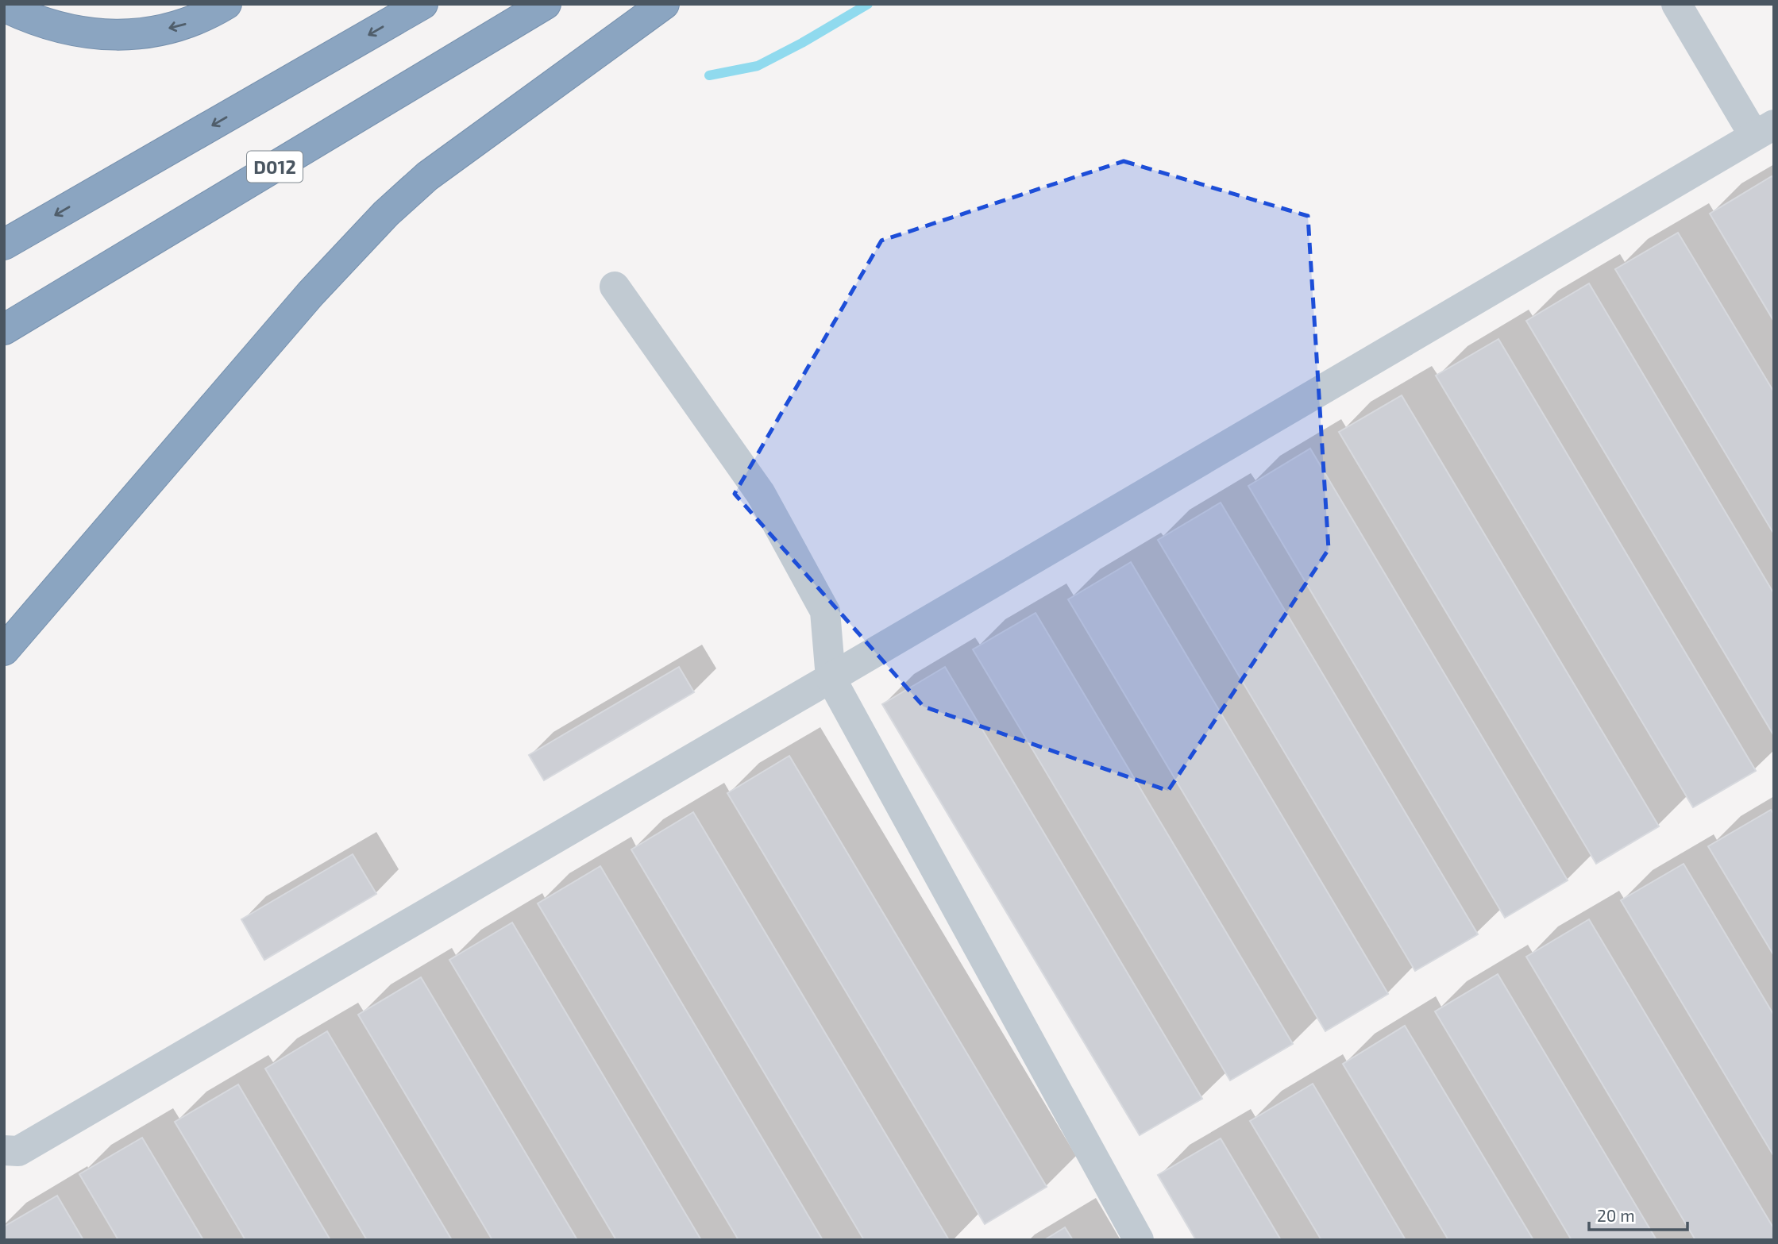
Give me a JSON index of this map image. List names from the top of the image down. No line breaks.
{"streets":{"highway":["D012"]},"scale_bar":"20 m"}
